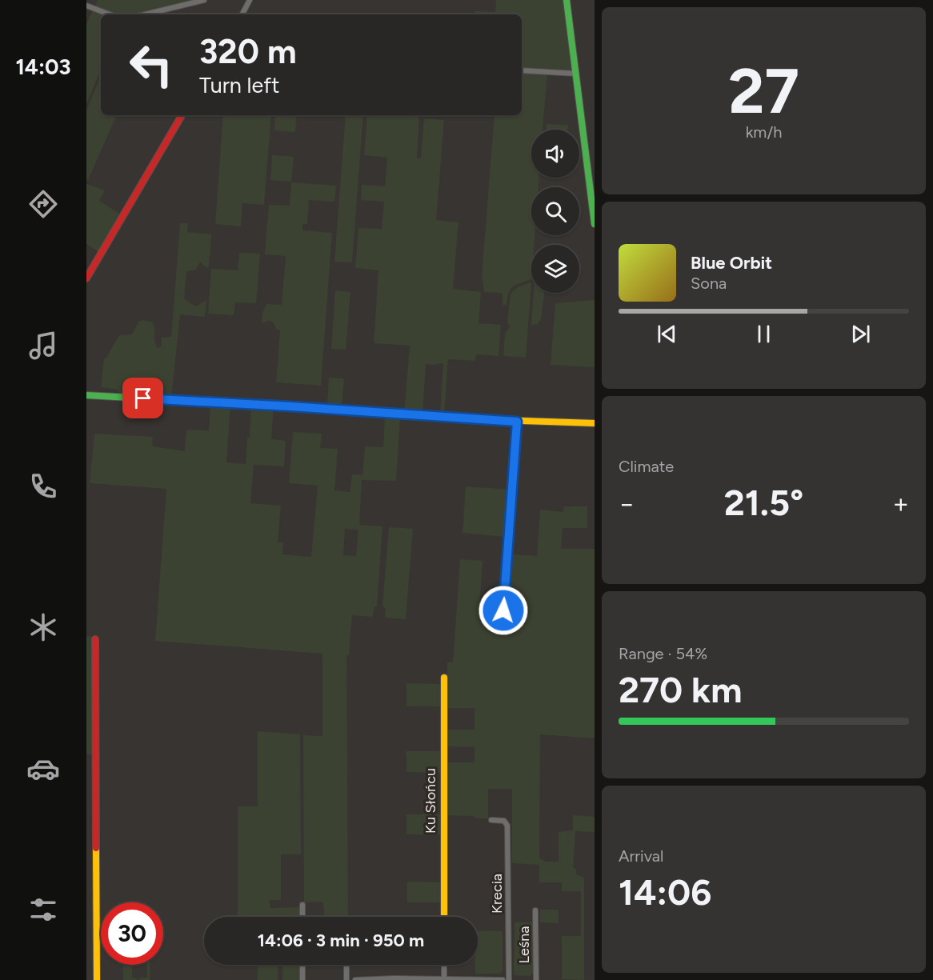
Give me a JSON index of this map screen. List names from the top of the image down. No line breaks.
{"streets":{"street":["Ku Słońcu","Krecia","Leśna"]},"page":{"tabs":"14:03","tile":[["27","km/h"],"Climate",["Range · 54%","270 km"],["Arrival","14:06"]],"turn":["320 m","Turn left"],"song":["Blue Orbit","Sona"],"heat":["−","21.5°","+"],"limit":"30","trip":"14:06 · 3 min · 950 m"}}
